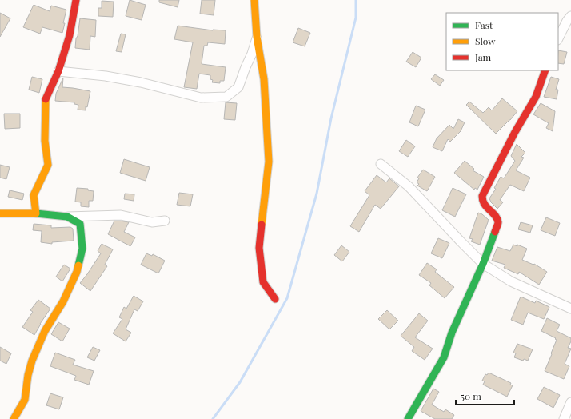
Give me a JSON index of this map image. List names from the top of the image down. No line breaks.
{"legend":["Fast","Slow","Jam"],"scale_bar":"50 m"}
